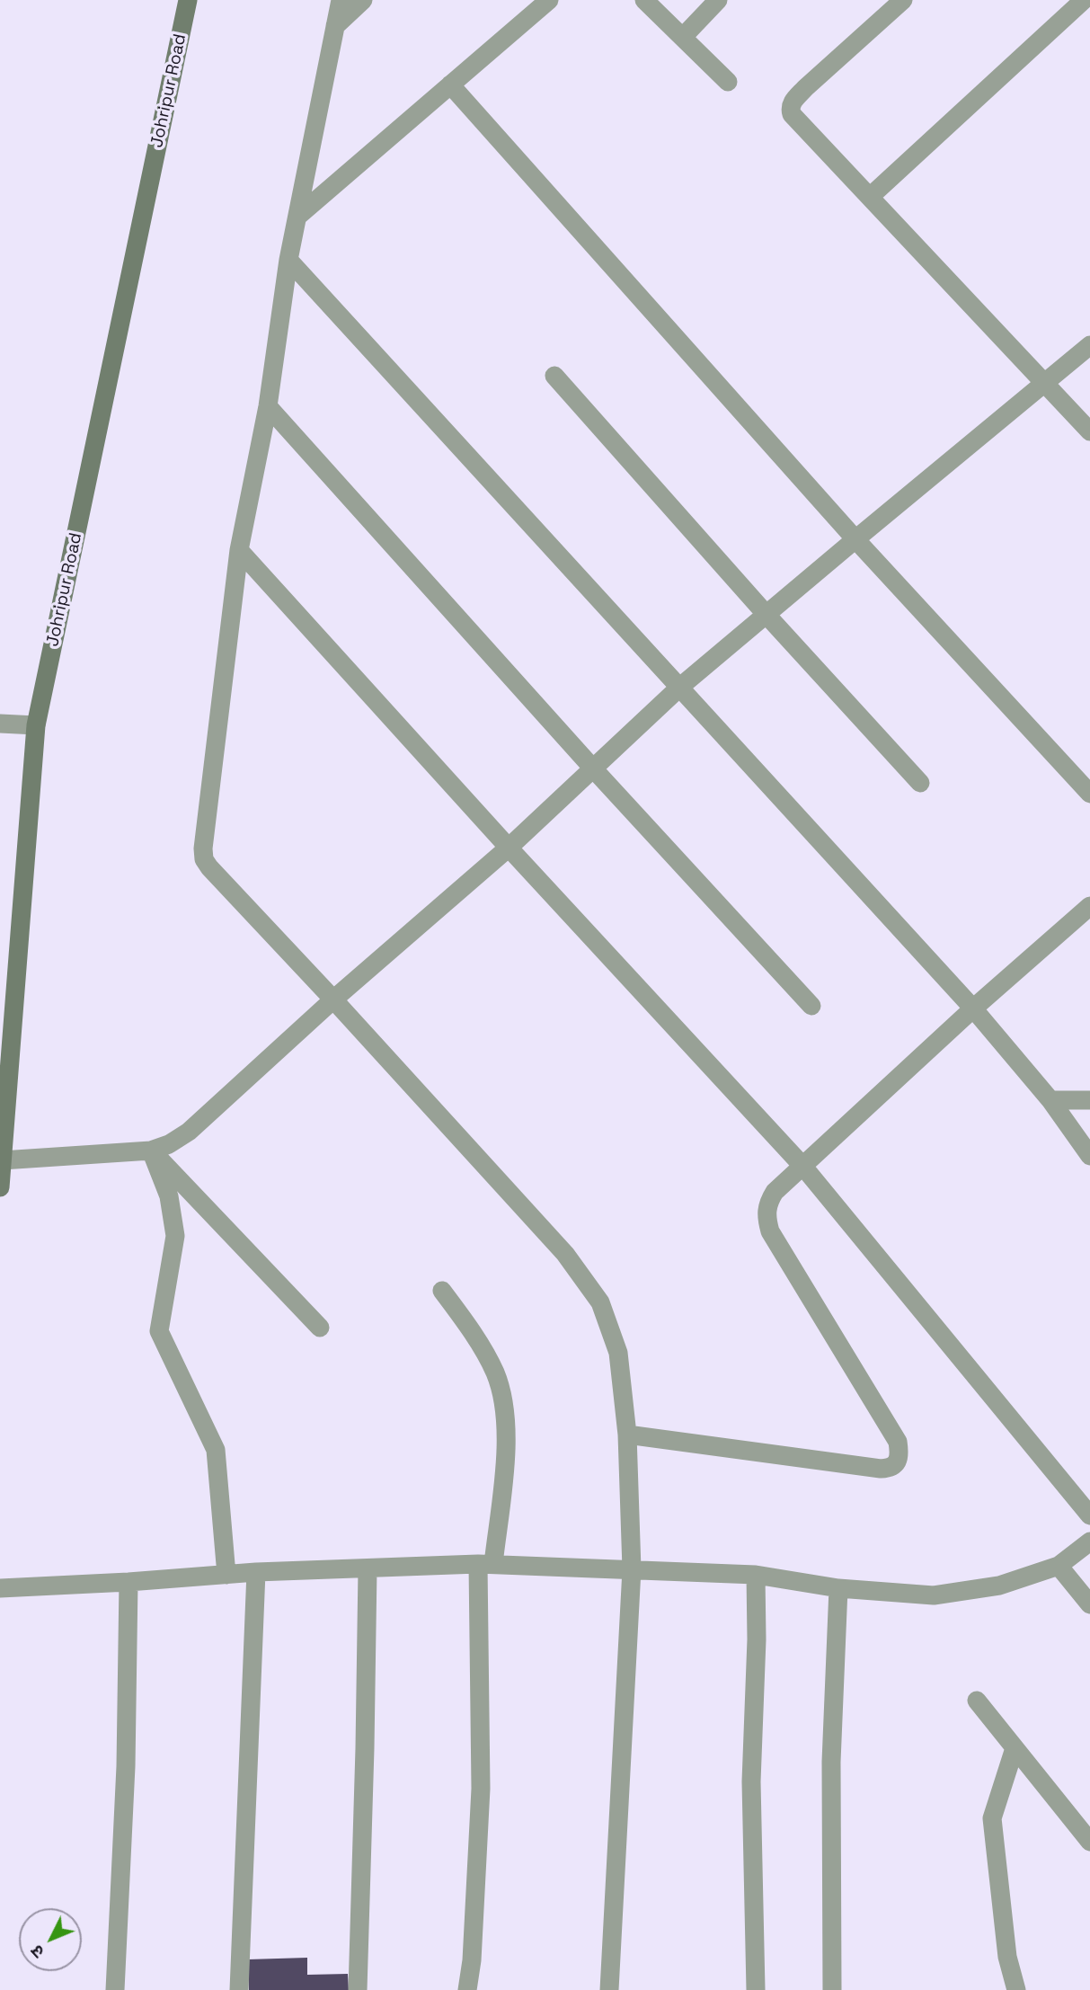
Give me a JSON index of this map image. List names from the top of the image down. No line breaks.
{"streets":{"street":["Johripur Road"]},"north":"bottom left"}
